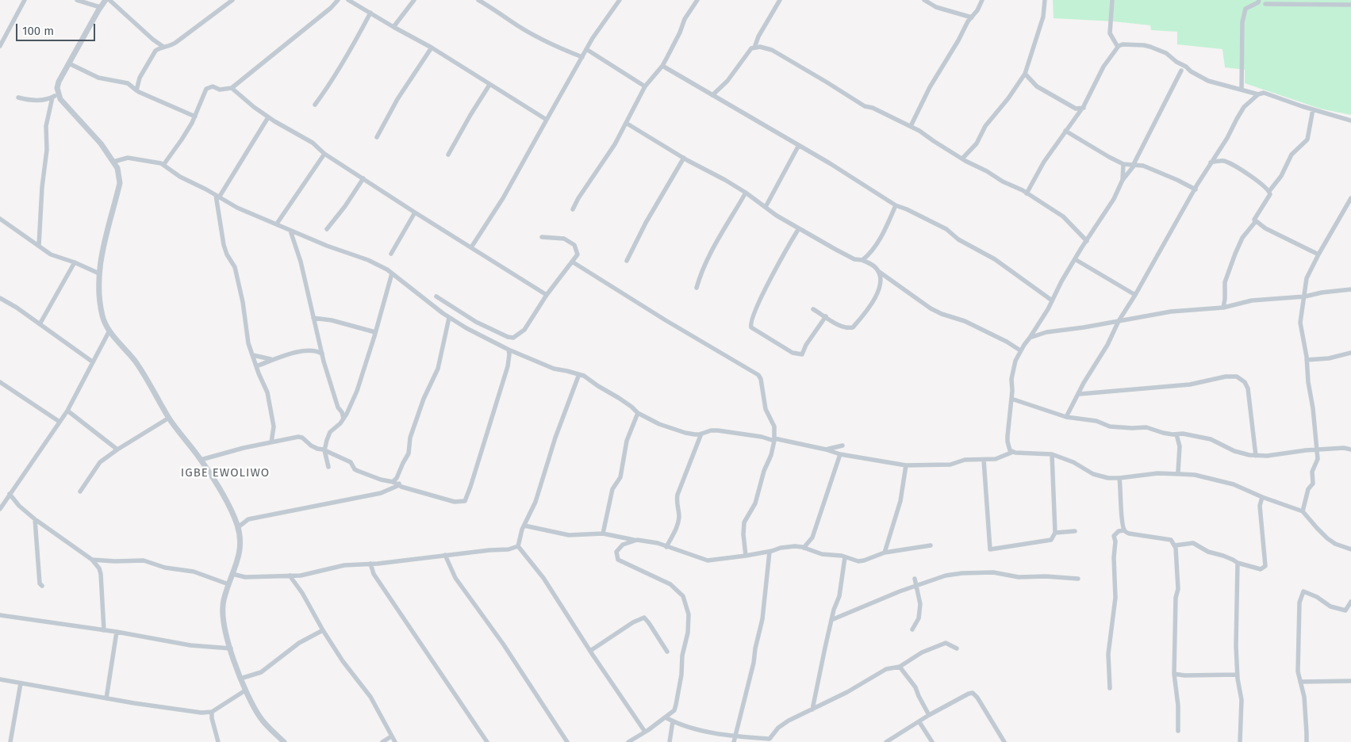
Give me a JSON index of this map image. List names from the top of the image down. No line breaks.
{"districts":["IGBE EWOLIWO"],"scale_bar":"100 m"}
